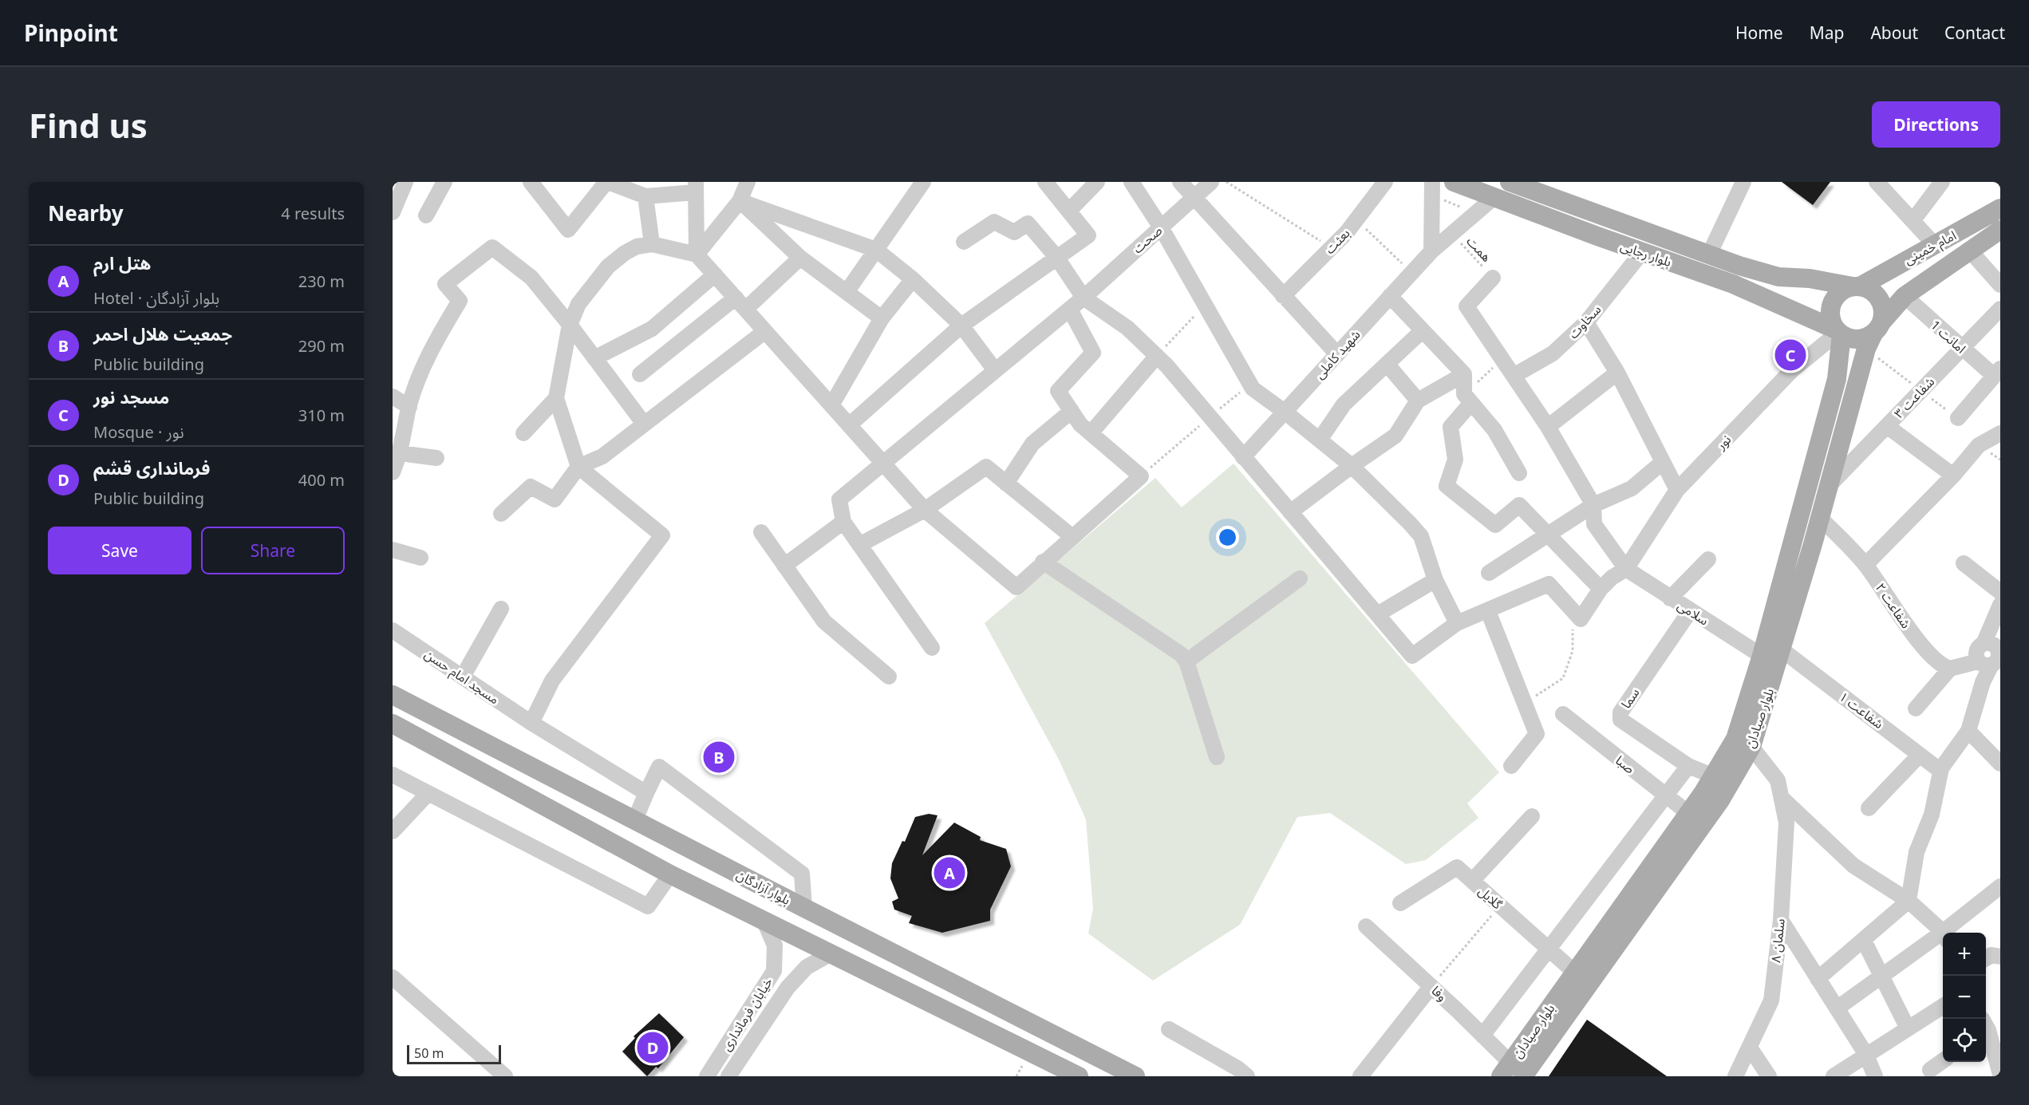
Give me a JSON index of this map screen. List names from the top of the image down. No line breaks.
{"streets":{"main road":["امام خمینی","بلوار رجایی","بلوار صیادان","بلوار آزادگان"],"street":["صحت","بعثت","سخاوت","امانت 1","شهید کاملی","شفاعت ۳","نور","شفاعت ۲","سلامی","مسجد امام حسن","سما","شفاعت ۱","صبا","گلایل","سلمان ۸","وفا","خیابان فرمانداری"],"path":["همت"]},"crossings":[["امام خمینی","بلوار رجایی"],["امام خمینی","امانت 1"],["امام خمینی","نور"],["امام خمینی","بلوار صیادان"],["همت","شهید کاملی"],["بلوار رجایی","سخاوت"],["بلوار رجایی","شهید کاملی"],["بلوار رجایی","نور"],["بلوار رجایی","بلوار صیادان"],["امانت 1","شفاعت ۳"],["شفاعت ۳","بلوار صیادان"],["نور","سلامی"],["نور","بلوار صیادان"],["شفاعت ۲","بلوار صیادان"],["سلامی","سما"],["سلامی","بلوار صیادان"],["سما","بلوار صیادان"],["شفاعت ۱","بلوار صیادان"],["بلوار صیادان","صبا"],["بلوار صیادان","گلایل"],["بلوار صیادان","سلمان ۸"],["بلوار صیادان","وفا"]],"scale_bar":"50 m","page":{"header":"Pinpoint","nav":["Home","Map","About","Contact"],"buttons":["Directions",["Save","Share"]],"title":"Find us","heading":["Nearby","4 results"],"list":[{"mark":"A","name":"هتل ارم","note":"Hotel · بلوار آزادگان","value":"230 m"},{"mark":"B","name":"جمعیت هلال احمر","note":"Public building","value":"290 m"},{"mark":"C","name":"مسجد نور","note":"Mosque · نور","value":"310 m"},{"mark":"D","name":"فرمانداری قشم","note":"Public building","value":"400 m"}],"pins":["C","B","A","D"],"map_buttons":["+","−"],"scale":"50 m"}}
